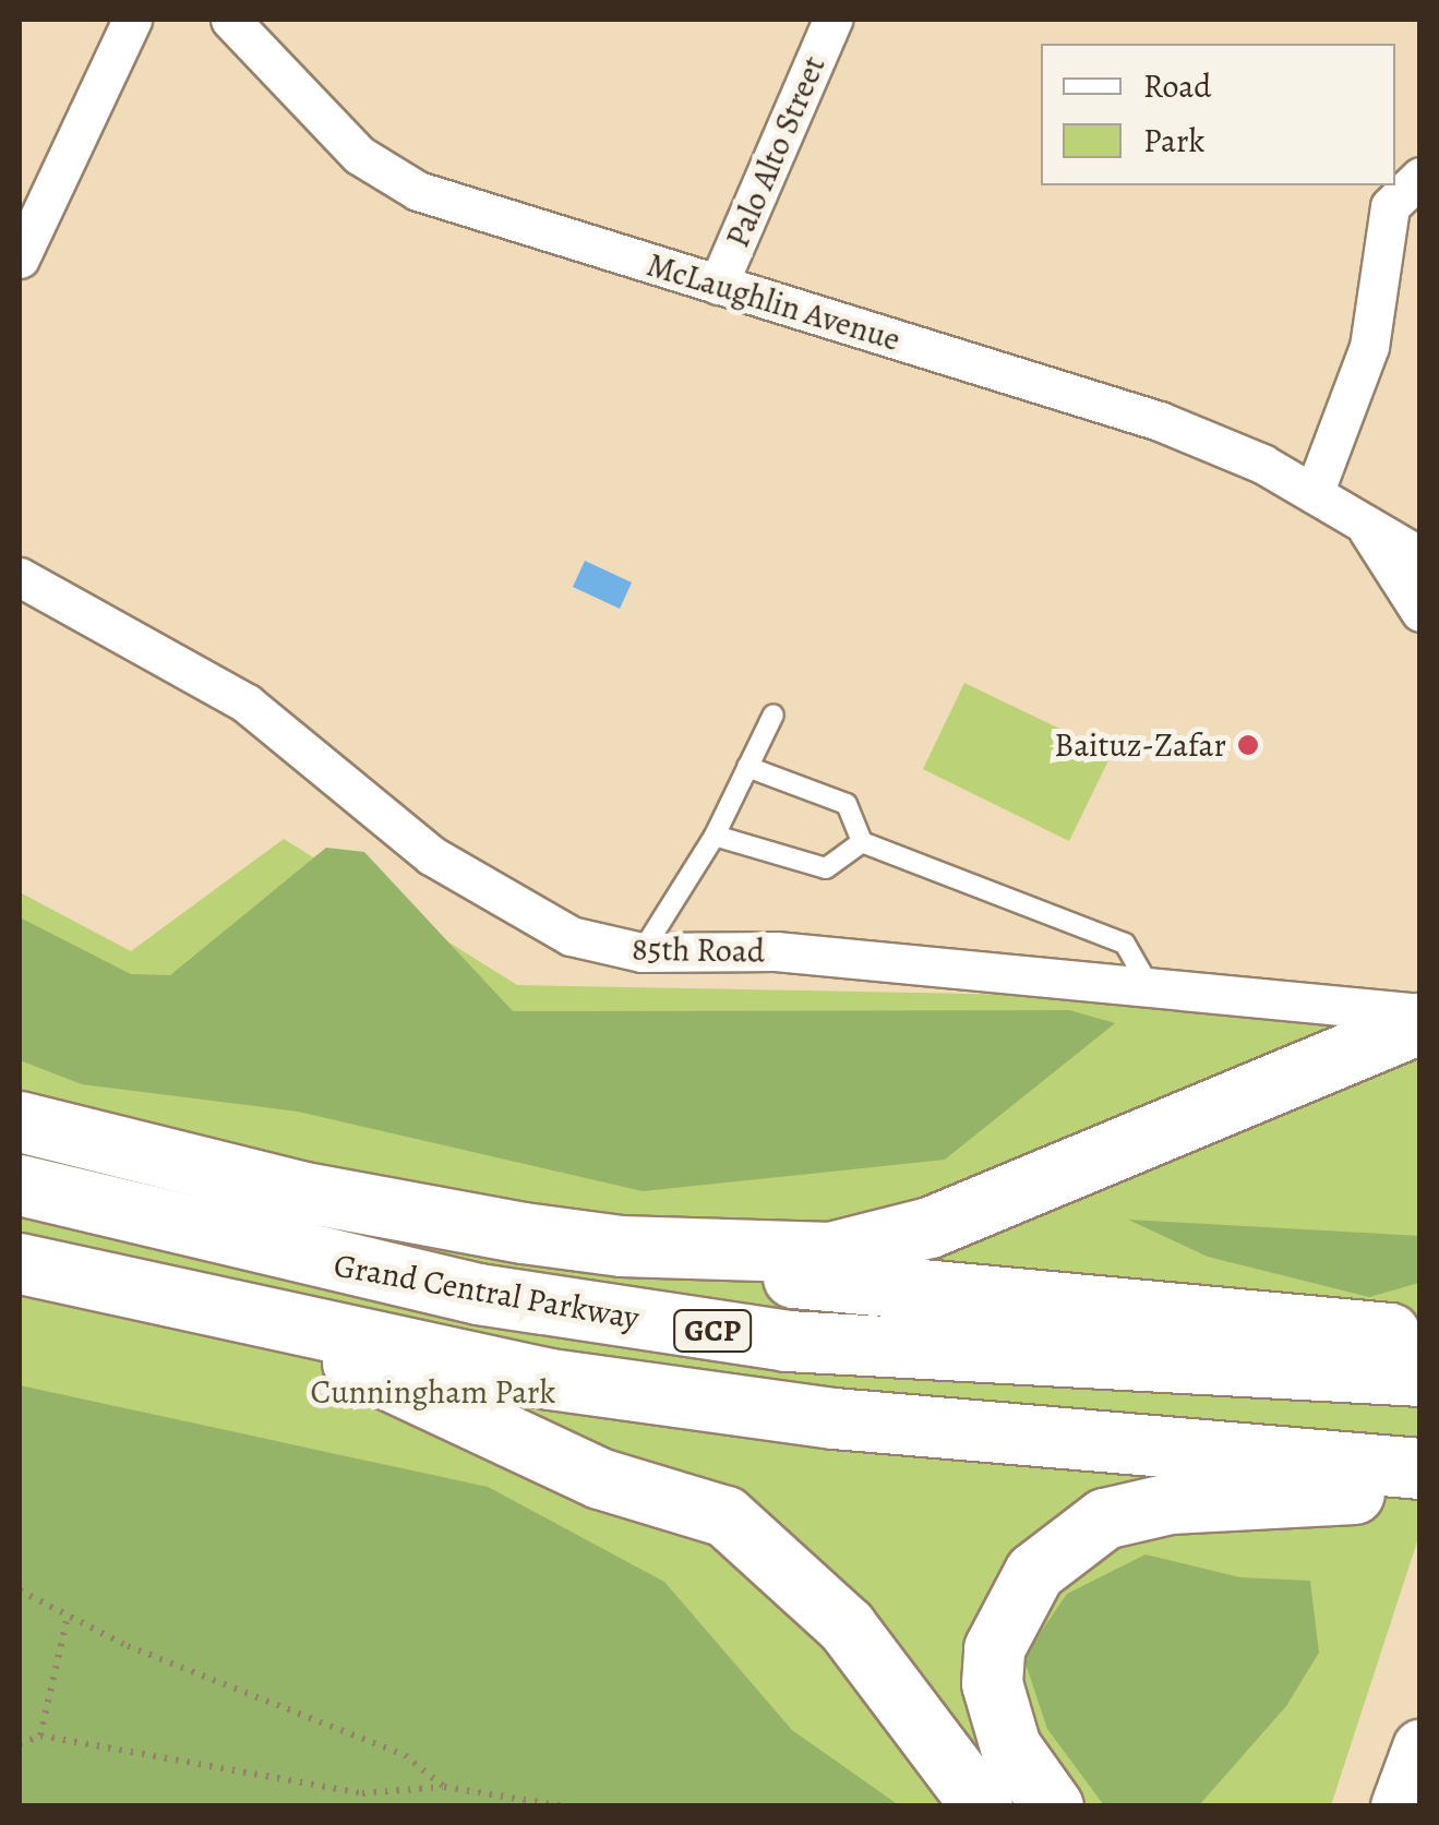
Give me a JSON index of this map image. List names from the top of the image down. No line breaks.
{"streets":{"highway":["Grand Central Parkway","GCP"],"street":["Palo Alto Street","McLaughlin Avenue","85th Road"]},"crossings":[["Palo Alto Street","McLaughlin Avenue"]],"parks":["Cunningham Park"],"places":["Baituz-Zafar"],"legend":["Road","Park"]}
